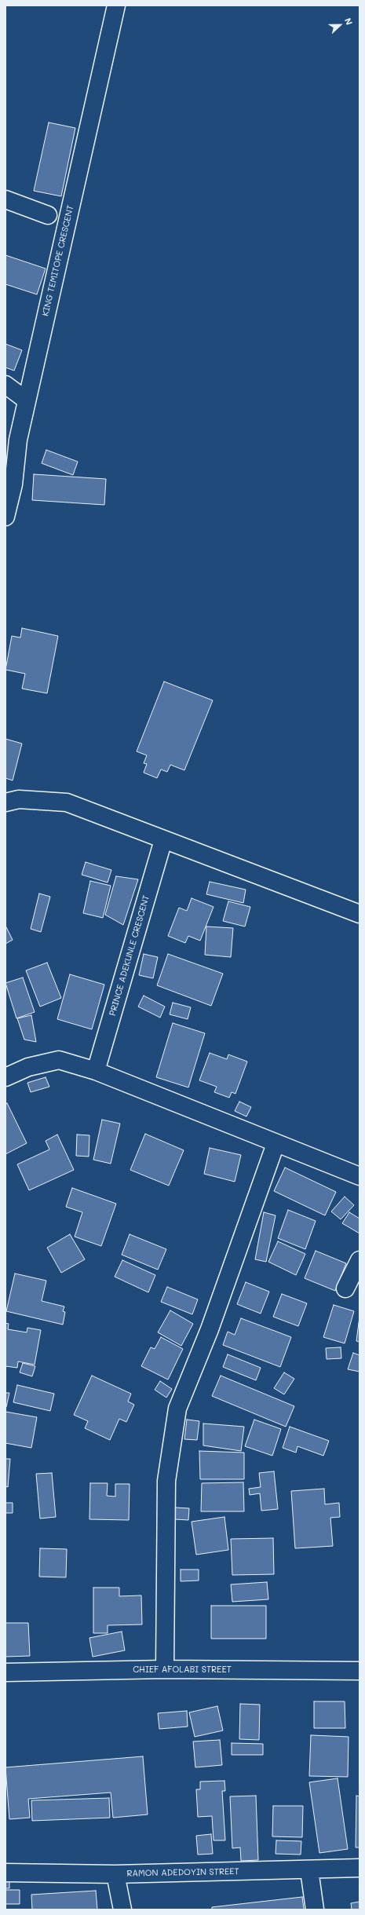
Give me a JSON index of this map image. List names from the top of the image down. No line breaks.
{"streets":{"street":["KING TEMITOPE CRESCENT","PRINCE ADEKUNLE CRESCENT","CHIEF AFOLABI STREET","RAMON ADEDOYIN STREET"]},"north":"right"}
